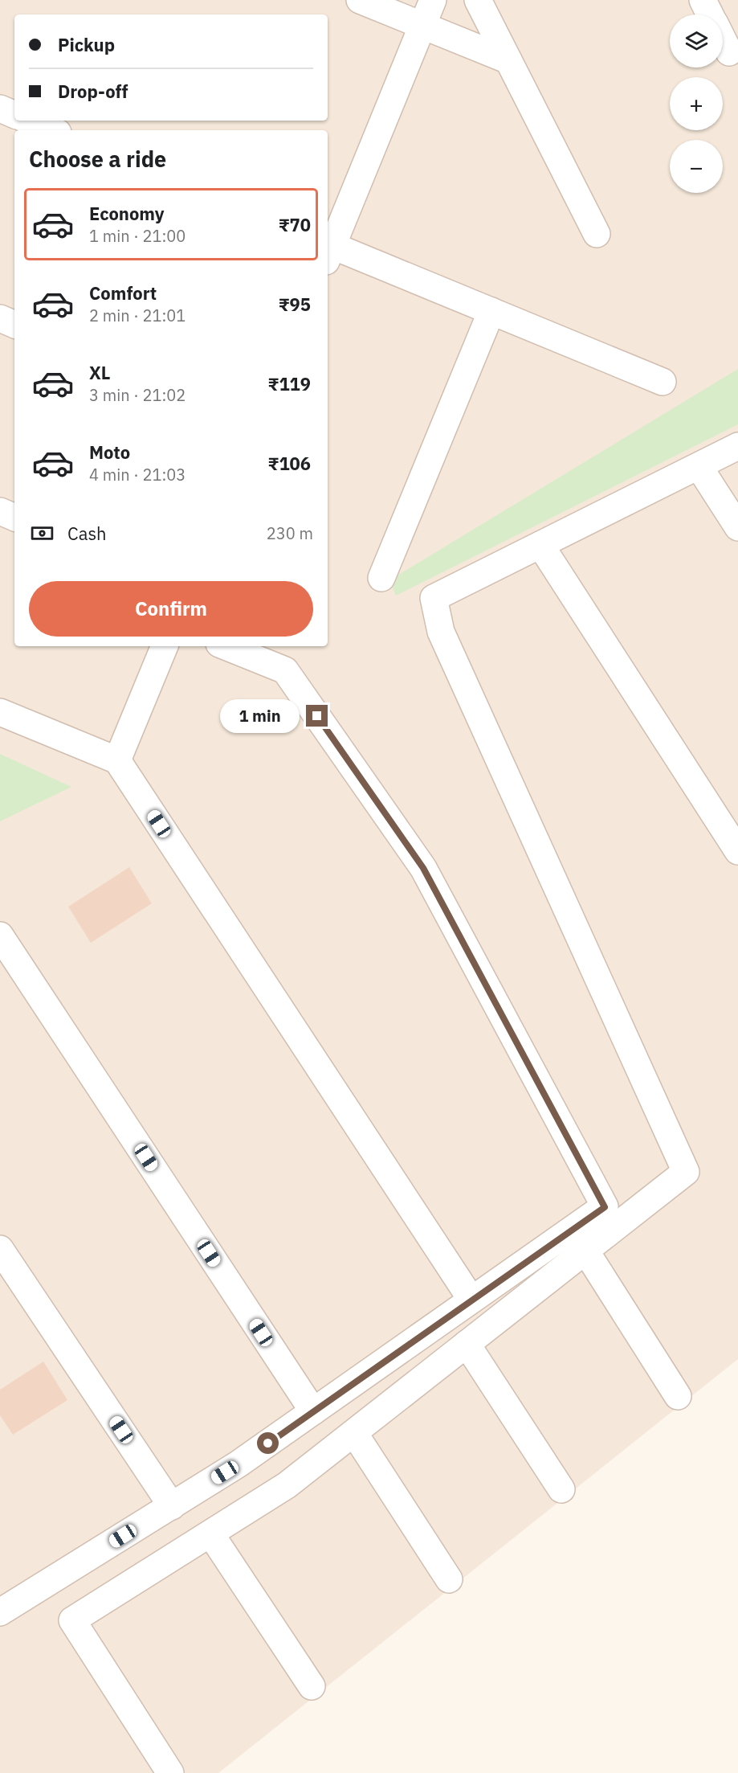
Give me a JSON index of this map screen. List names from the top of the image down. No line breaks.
{"page":{"map_buttons":["+","−"],"banner":["Pickup","Drop-off"],"heading":"Choose a ride","list":[{"name":"Economy","note":"1 min · 21:00","value":"₹70"},{"name":"Comfort","note":"2 min · 21:01","value":"₹95"},{"name":"XL","note":"3 min · 21:02","value":"₹119"},{"name":"Moto","note":"4 min · 21:03","value":"₹106"}],"pay":["Cash","230 m"],"buttons":"Confirm","bubble":"1 min"}}
